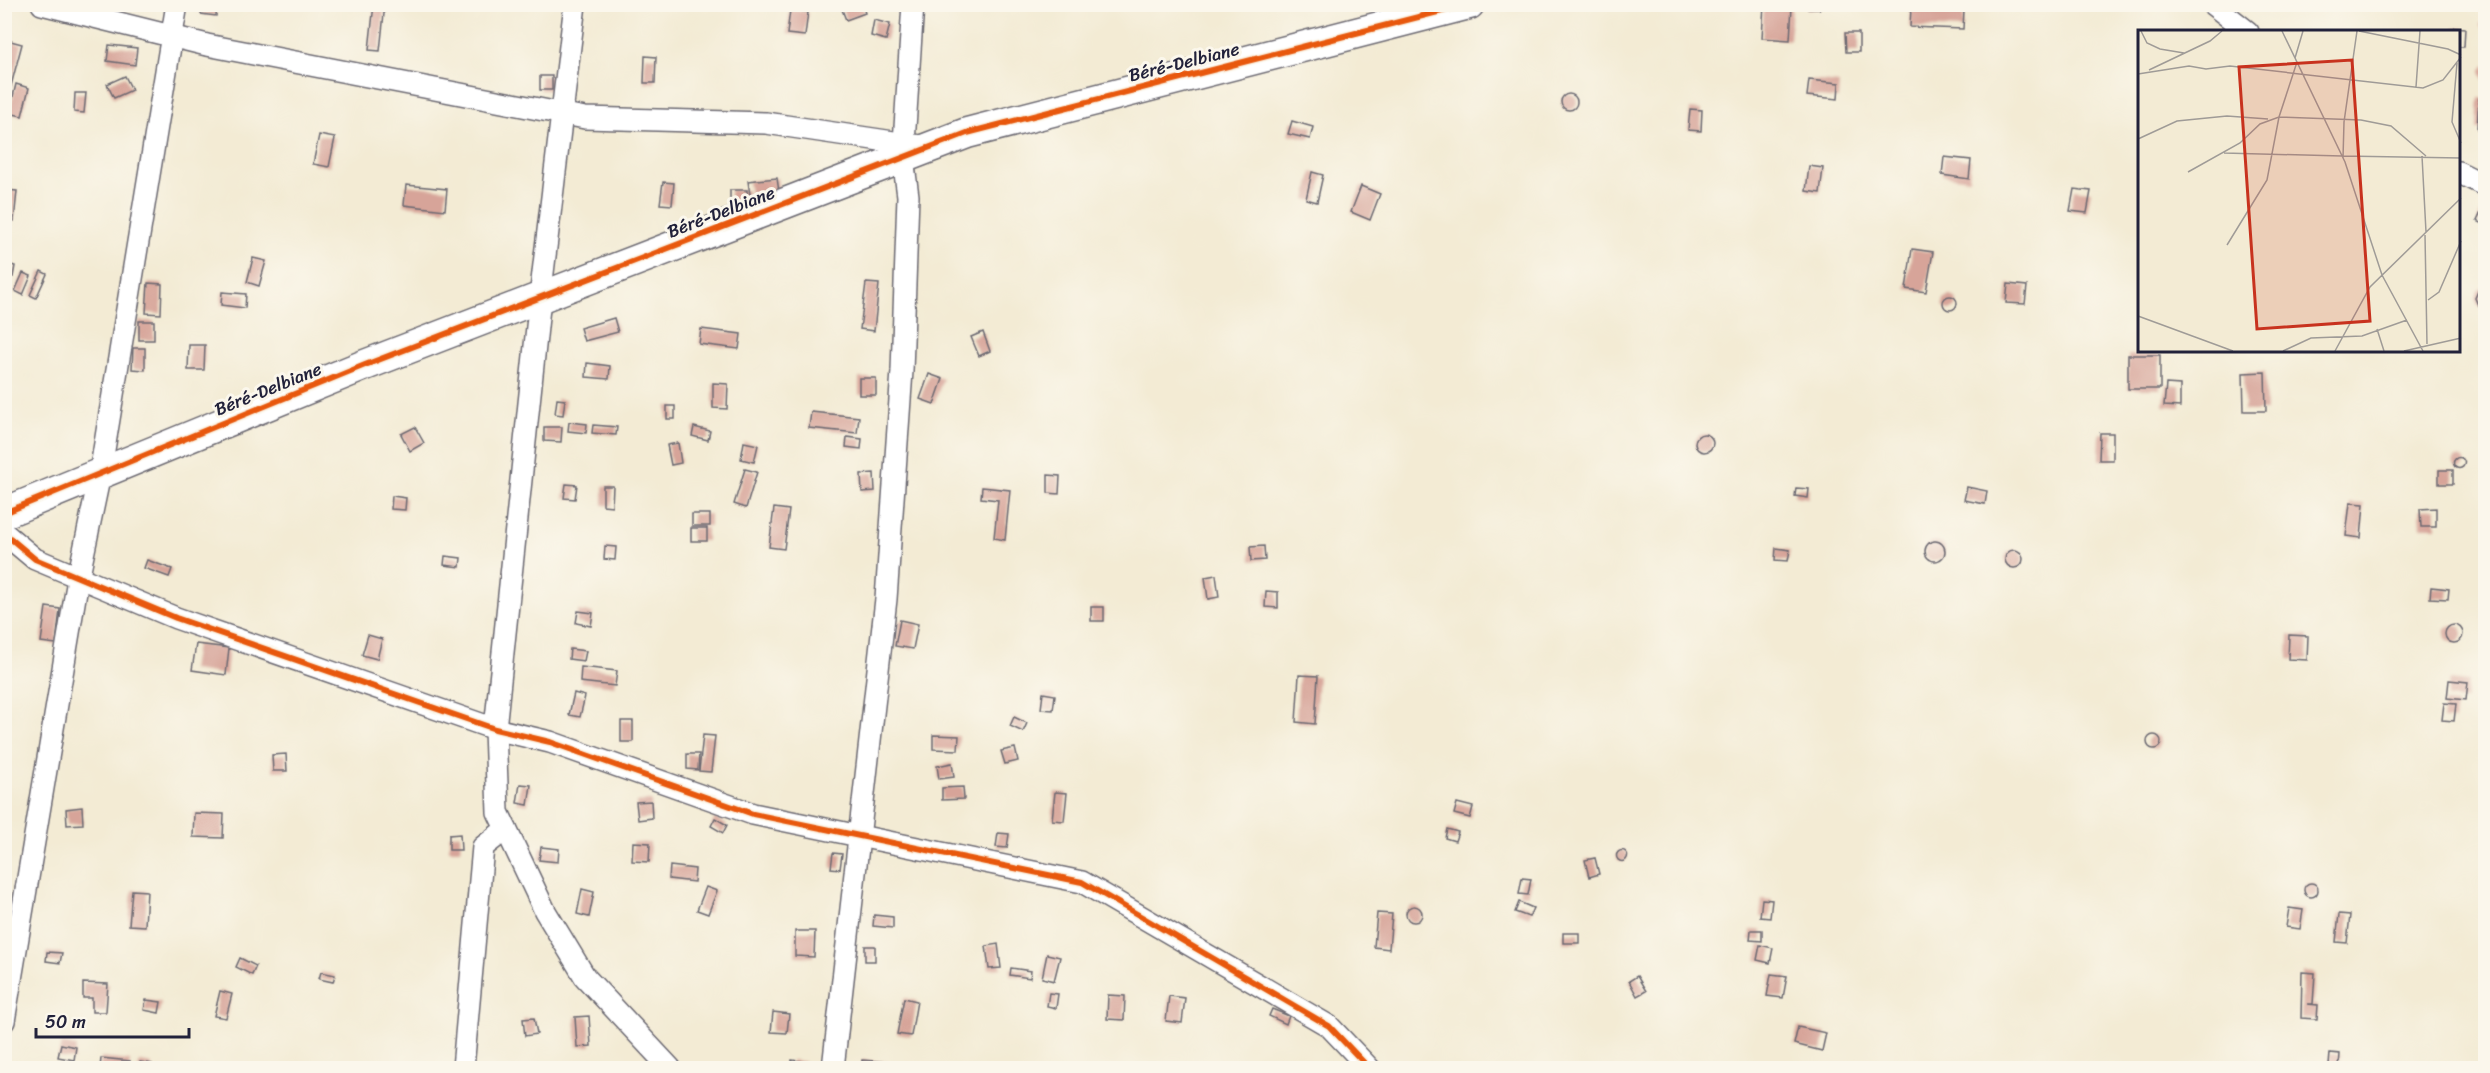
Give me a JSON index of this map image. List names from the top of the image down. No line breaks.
{"streets":{"street":["Béré-Delbiane"]},"scale_bar":"50 m"}
